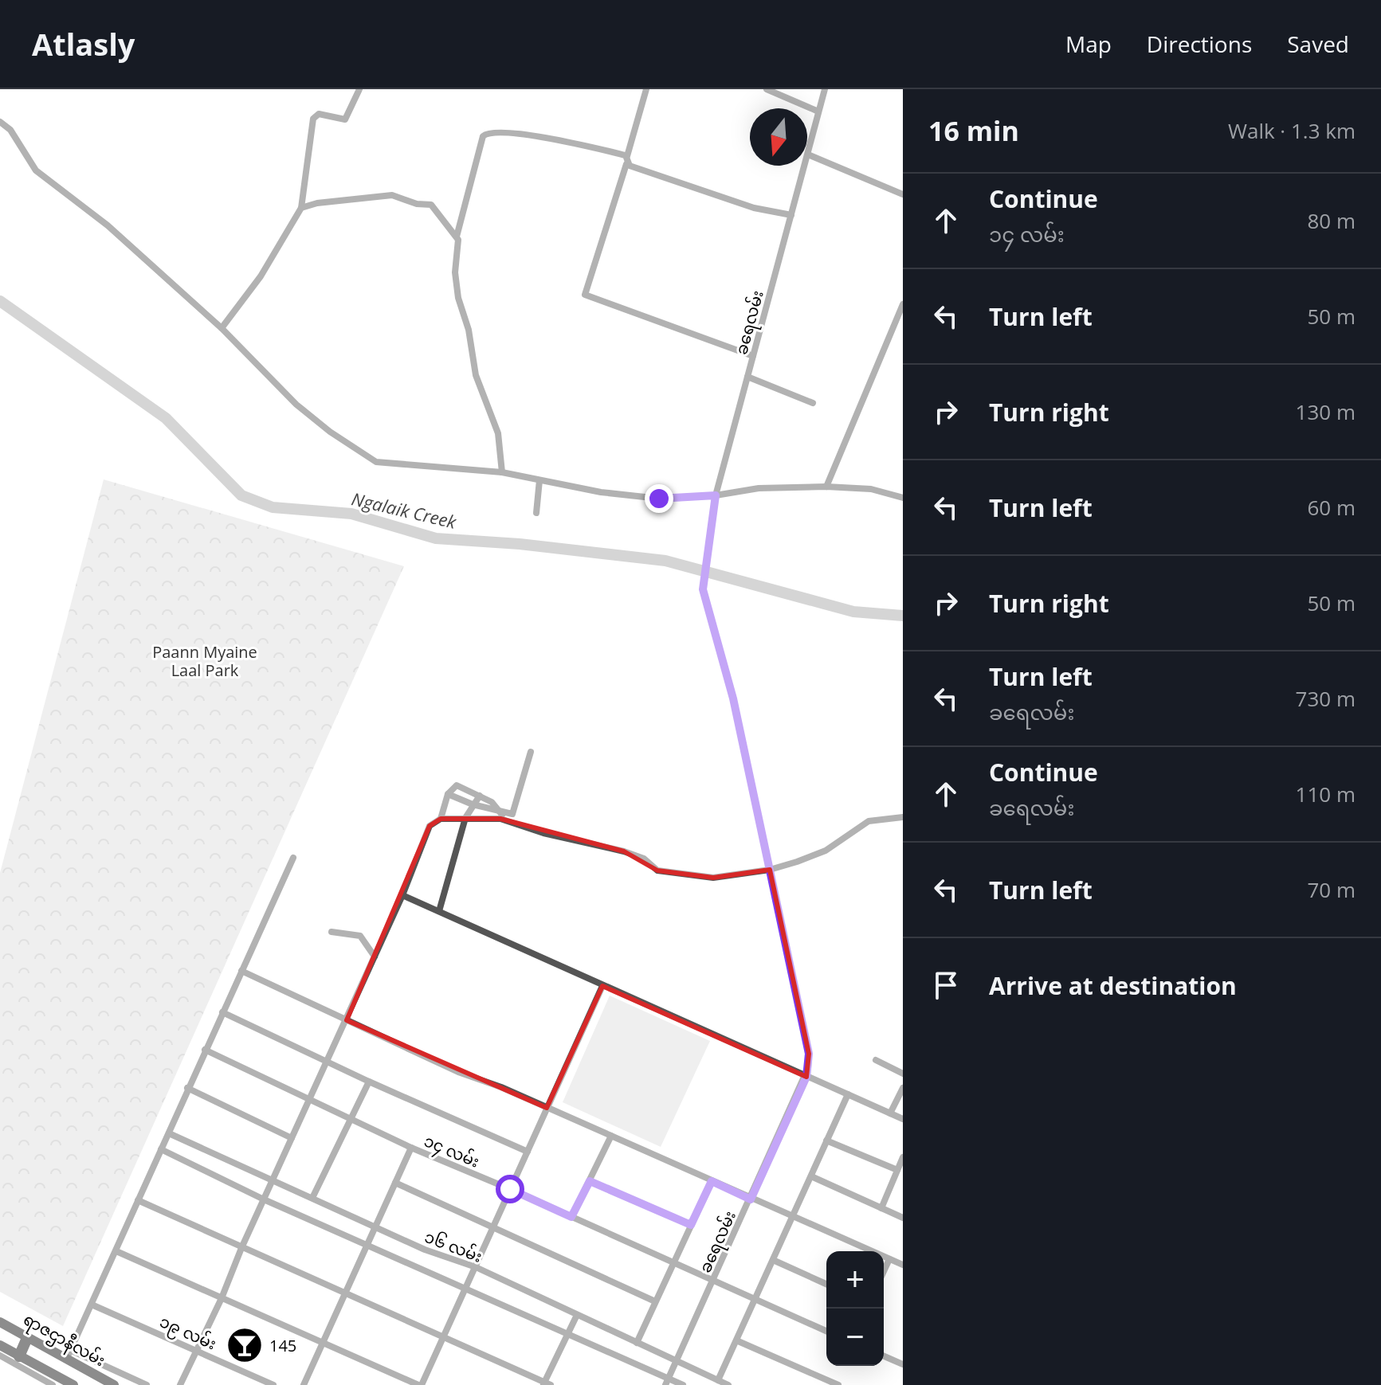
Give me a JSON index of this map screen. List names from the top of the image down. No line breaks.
{"streets":{"main road":["ရာဇဌာနီလမ်း"],"street":["ခရေလမ်း","၁၄ လမ်း","၁၆ လမ်း","၁၉ လမ်း"]},"crossings":[["ခရေလမ်း","၁၄ လမ်း"],["ခရေလမ်း","၁၆ လမ်း"]],"water":["Ngalaik Creek"],"parks":["Paann Myaine Laal Park"],"places":{"bar":["145"]},"north":"bottom","page":{"header":"Atlasly","nav":["Map","Directions","Saved"],"heading":["16 min","Walk · 1.3 km"],"list":[["Continue","၁၄ လမ်း","80 m"],["Turn left","50 m"],["Turn right","130 m"],["Turn left","60 m"],["Turn right","50 m"],["Turn left","ခရေလမ်း","730 m"],["Continue","ခရေလမ်း","110 m"],["Turn left","70 m"],"Arrive at destination"],"map_buttons":["+","−"]}}
